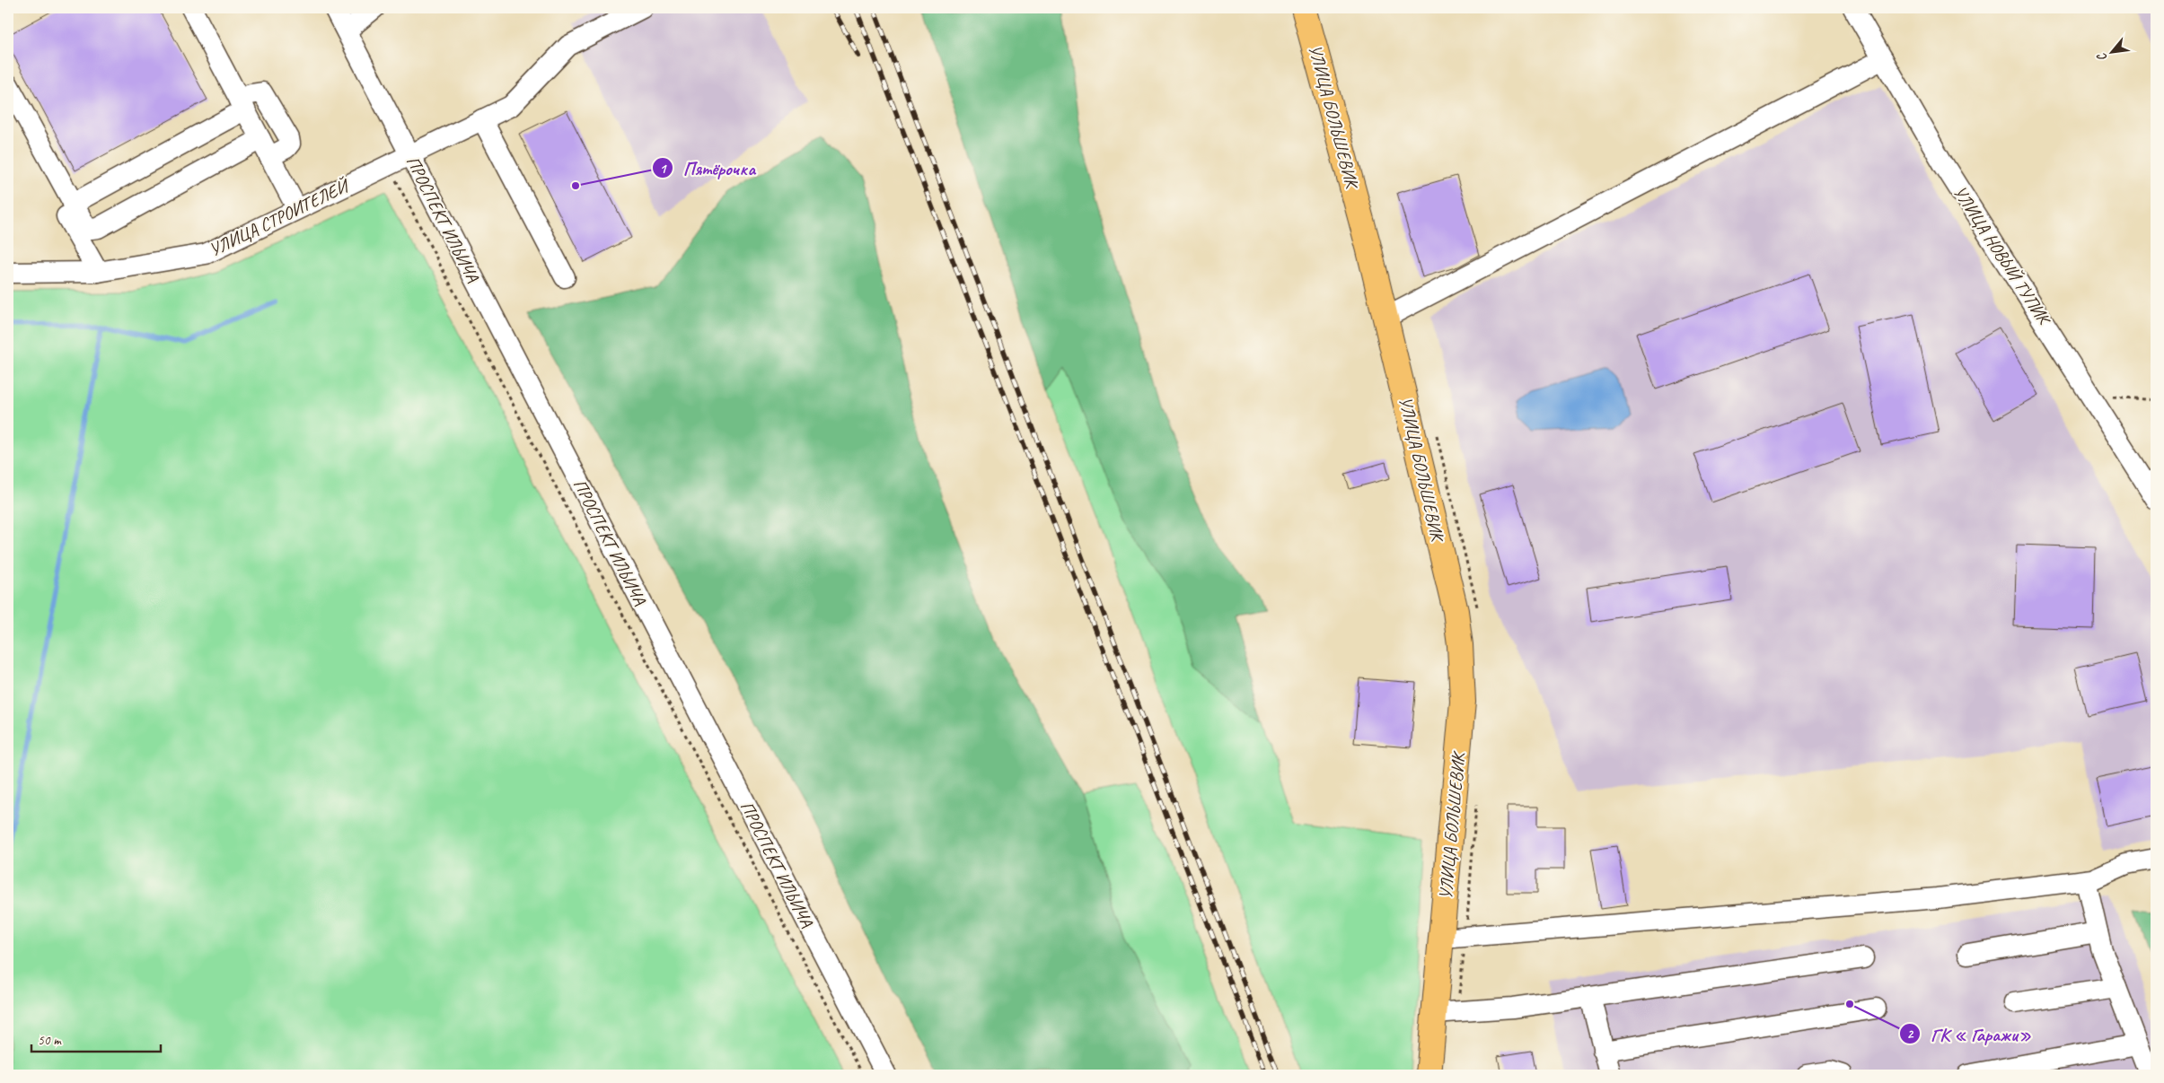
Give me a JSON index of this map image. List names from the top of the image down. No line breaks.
{"streets":{"main road":["УЛИЦА БОЛЬШЕВИК"],"street":["УЛИЦА СТРОИТЕЛЕЙ","ПРОСПЕКТ ИЛЬИЧА","УЛИЦА НОВЫЙ ТУПИК"]},"crossings":[["УЛИЦА СТРОИТЕЛЕЙ","ПРОСПЕКТ ИЛЬИЧА"]],"places":["Пятёрочка","ГК « Гаражи»"],"scale_bar":"50 m","north":"bottom left"}
